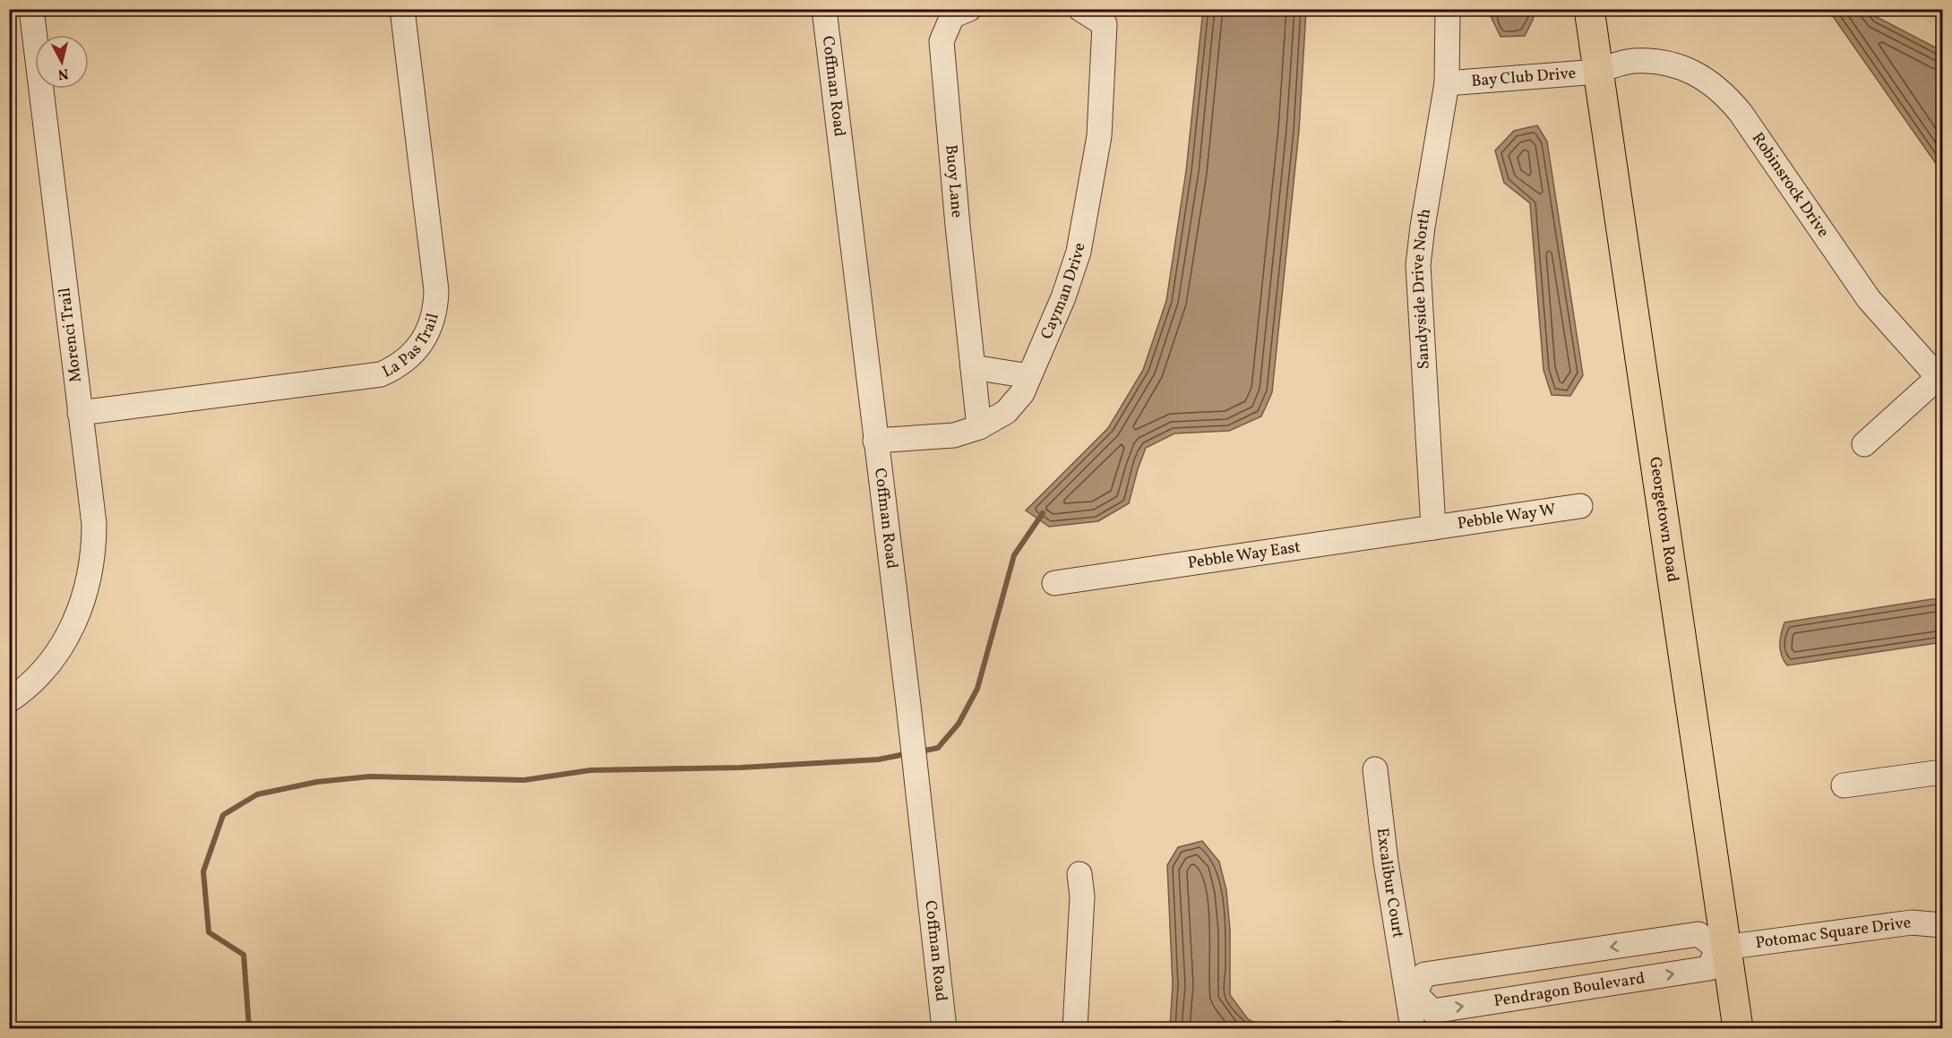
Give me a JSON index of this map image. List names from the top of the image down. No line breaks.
{"streets":{"main road":["Georgetown Road"],"street":["Bay Club Drive","Coffman Road","Buoy Lane","Robinsrock Drive","Sandyside Drive North","Cayman Drive","Morenci Trail","La Pas Trail","Pebble Way W","Pebble Way East","Excalibur Court","Potomac Square Drive","Pendragon Boulevard"]},"crossings":[["Bay Club Drive","Robinsrock Drive"],["Bay Club Drive","Sandyside Drive North"],["Bay Club Drive","Georgetown Road"],["Coffman Road","Cayman Drive"],["Buoy Lane","Cayman Drive"],["Robinsrock Drive","Georgetown Road"],["Sandyside Drive North","Pebble Way W"],["Sandyside Drive North","Pebble Way East"],["Morenci Trail","La Pas Trail"],["Pebble Way W","Pebble Way East"],["Georgetown Road","Potomac Square Drive"],["Georgetown Road","Pendragon Boulevard"],["Excalibur Court","Pendragon Boulevard"],["Potomac Square Drive","Pendragon Boulevard"]],"north":"bottom"}
